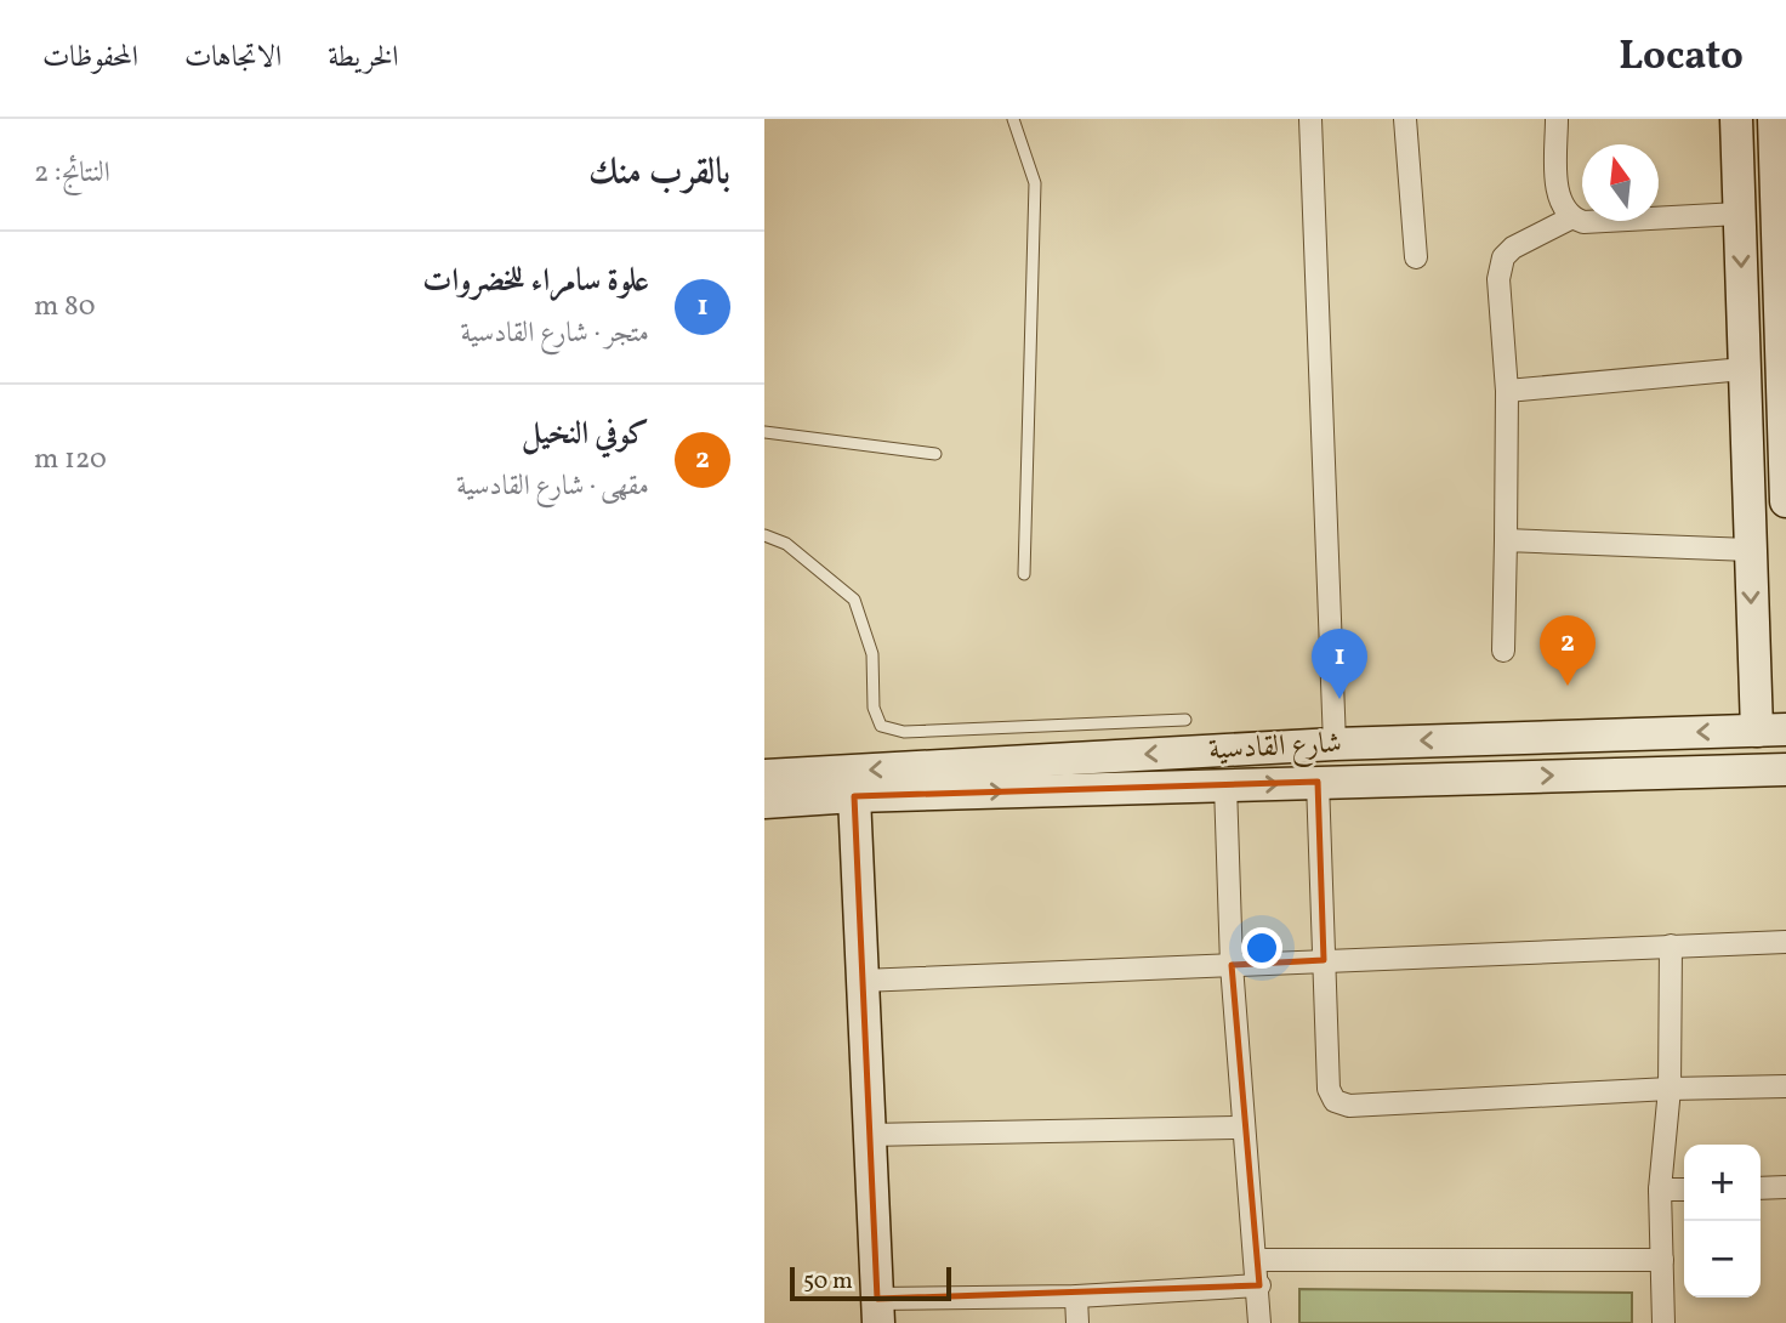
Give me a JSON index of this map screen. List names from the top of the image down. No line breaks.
{"streets":{"main road":["شارع القادسية"]},"scale_bar":"50 m","north":"top","page":{"header":"Locato","nav":["الخريطة","الاتجاهات","المحفوظات"],"heading":["بالقرب منك","النتائج: 2"],"list":[{"mark":"1","name":"علوة سامراء للخضروات","note":"متجر · شارع القادسية","value":"80 m"},{"mark":"2","name":"كوفي النخيل","note":"مقهى · شارع القادسية","value":"120 m"}],"pins":["2","1"],"map_buttons":["+","−"],"scale":"50 m"}}
